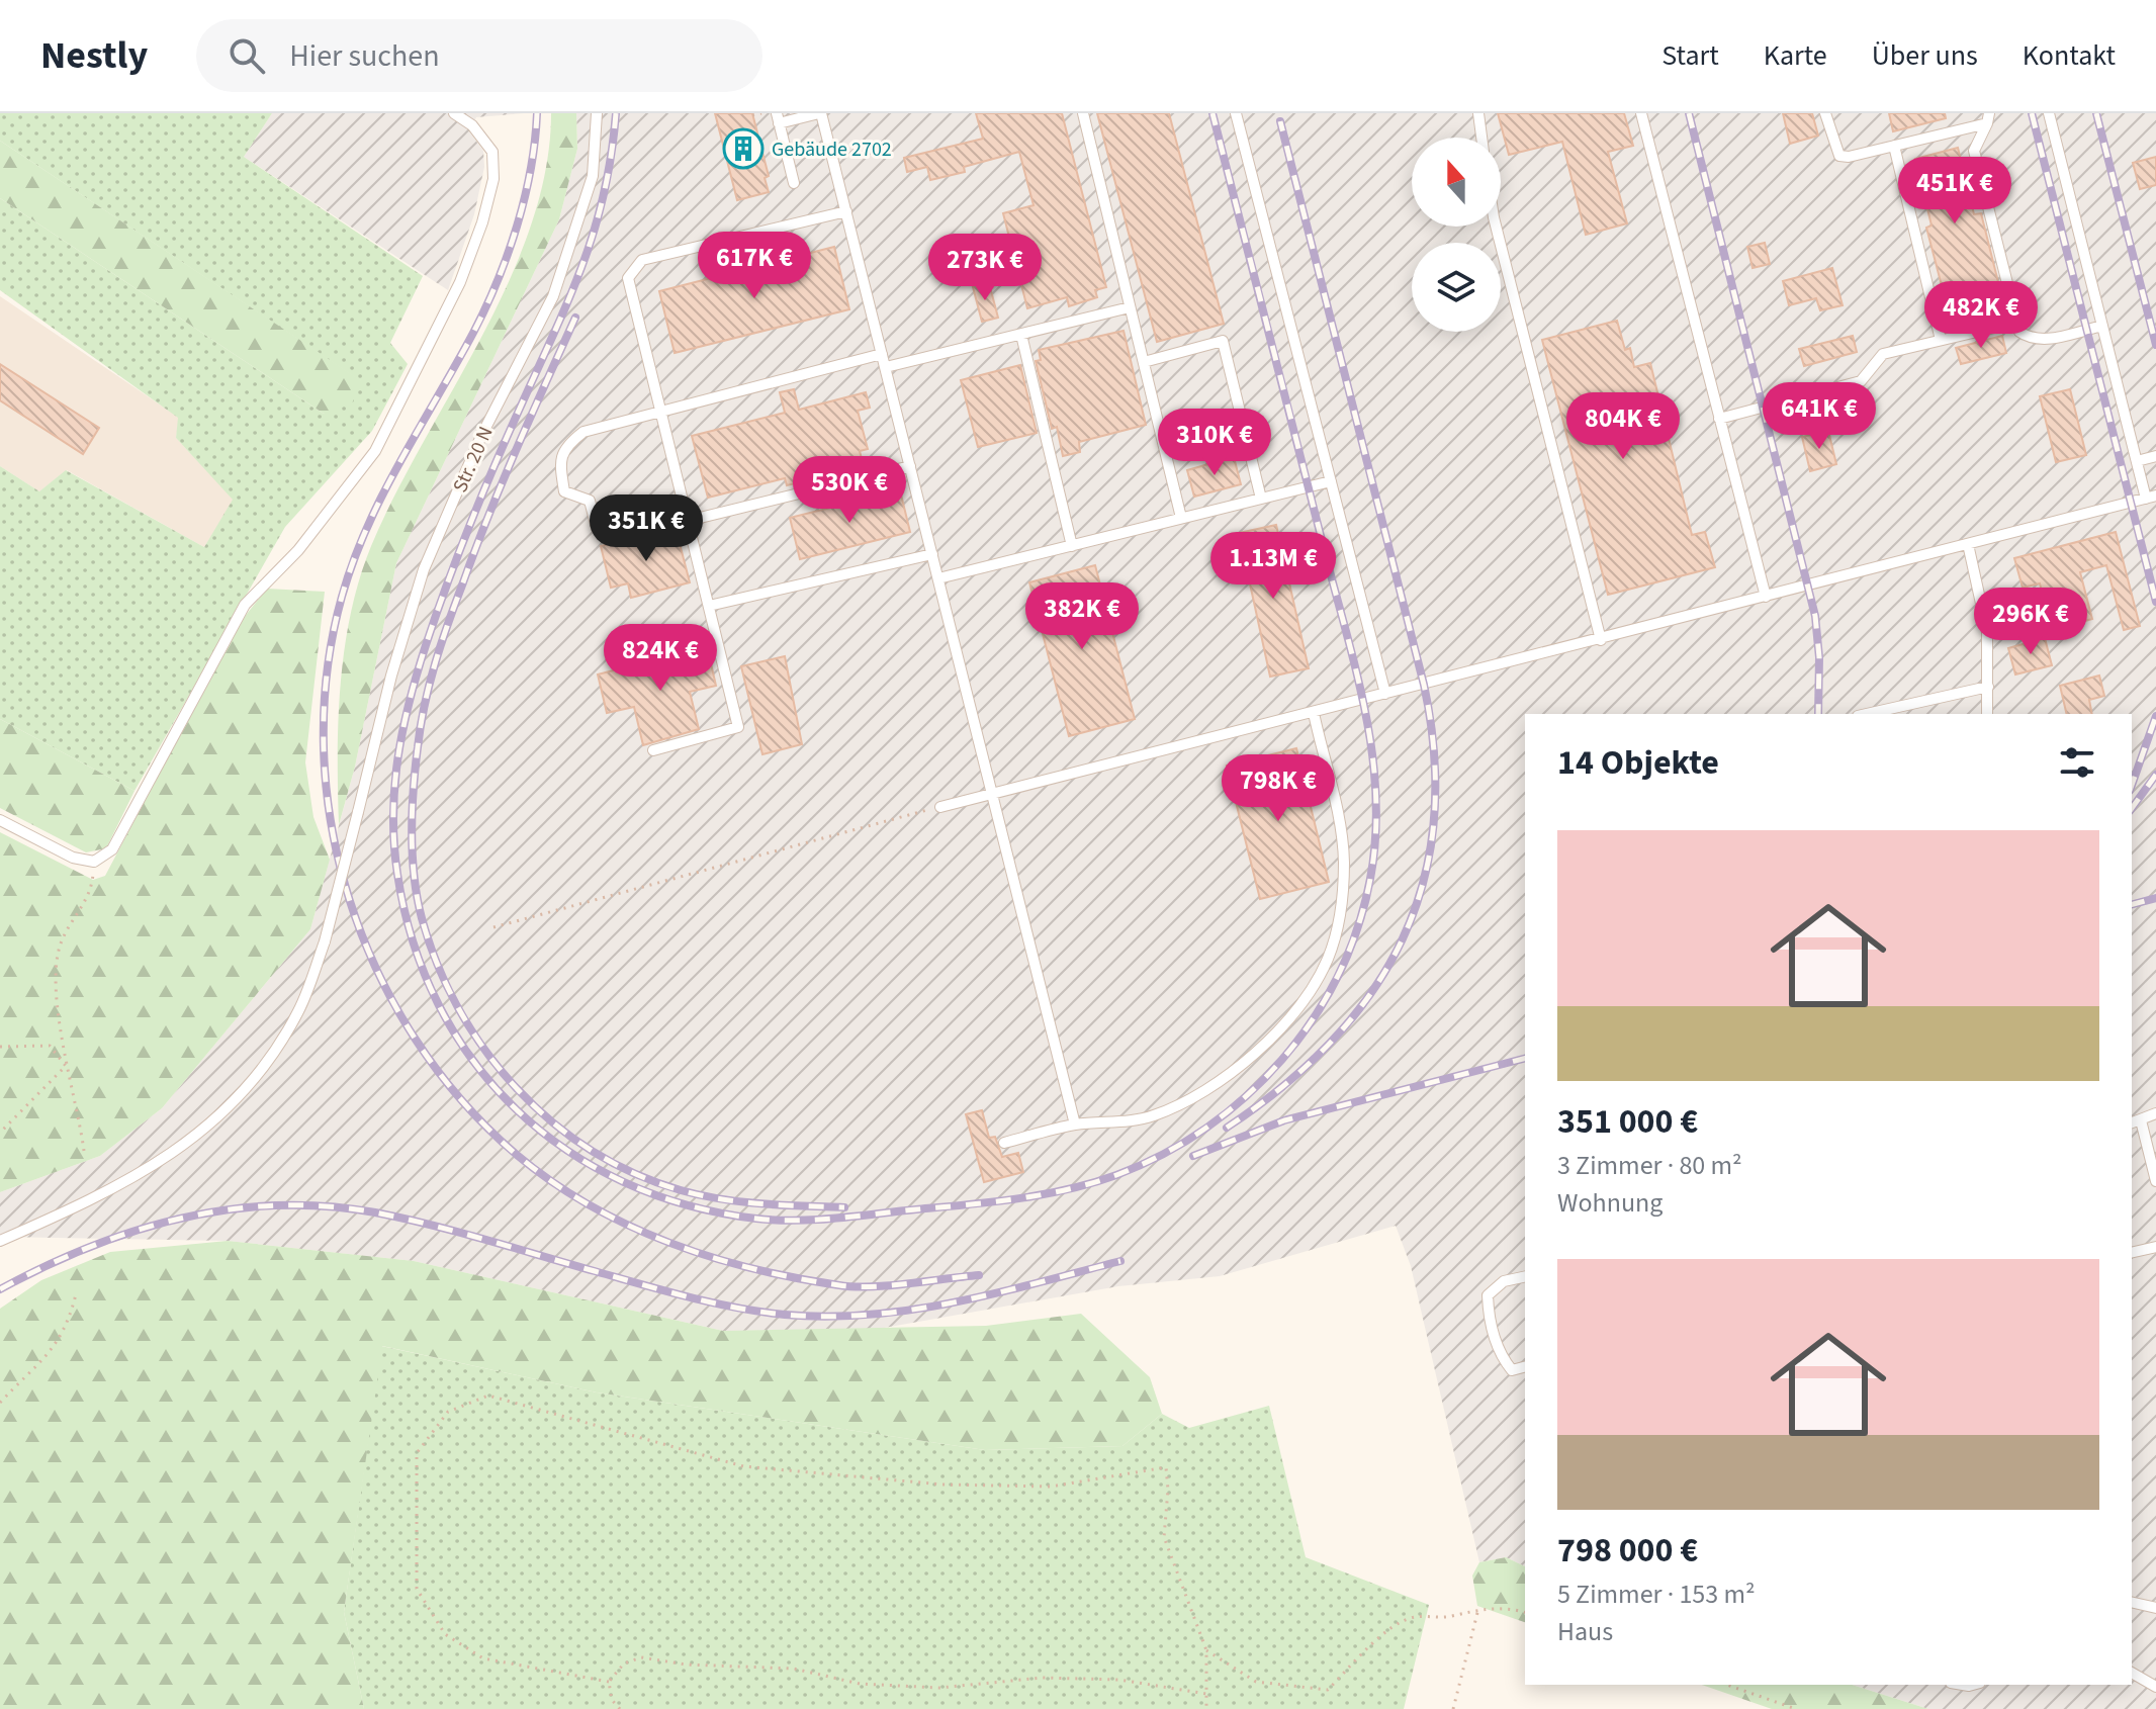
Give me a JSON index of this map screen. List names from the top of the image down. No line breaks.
{"streets":{"lane":["Str. 20 N"]},"places":{"building":["Gebäude 2702"]},"north":"top","page":{"header":"Nestly","search":"Hier suchen","nav":["Start","Karte","Über uns","Kontakt"],"price":["451K €","617K €","273K €","482K €","641K €","804K €","310K €","530K €","351K €","1.13M €","382K €","296K €","824K €","798K €"],"heading":"14 Objekte","list":[{"name":"351 000 €","note":"3 Zimmer · 80 m² · Wohnung"},{"name":"798 000 €","note":"5 Zimmer · 153 m² · Haus"}]}}
